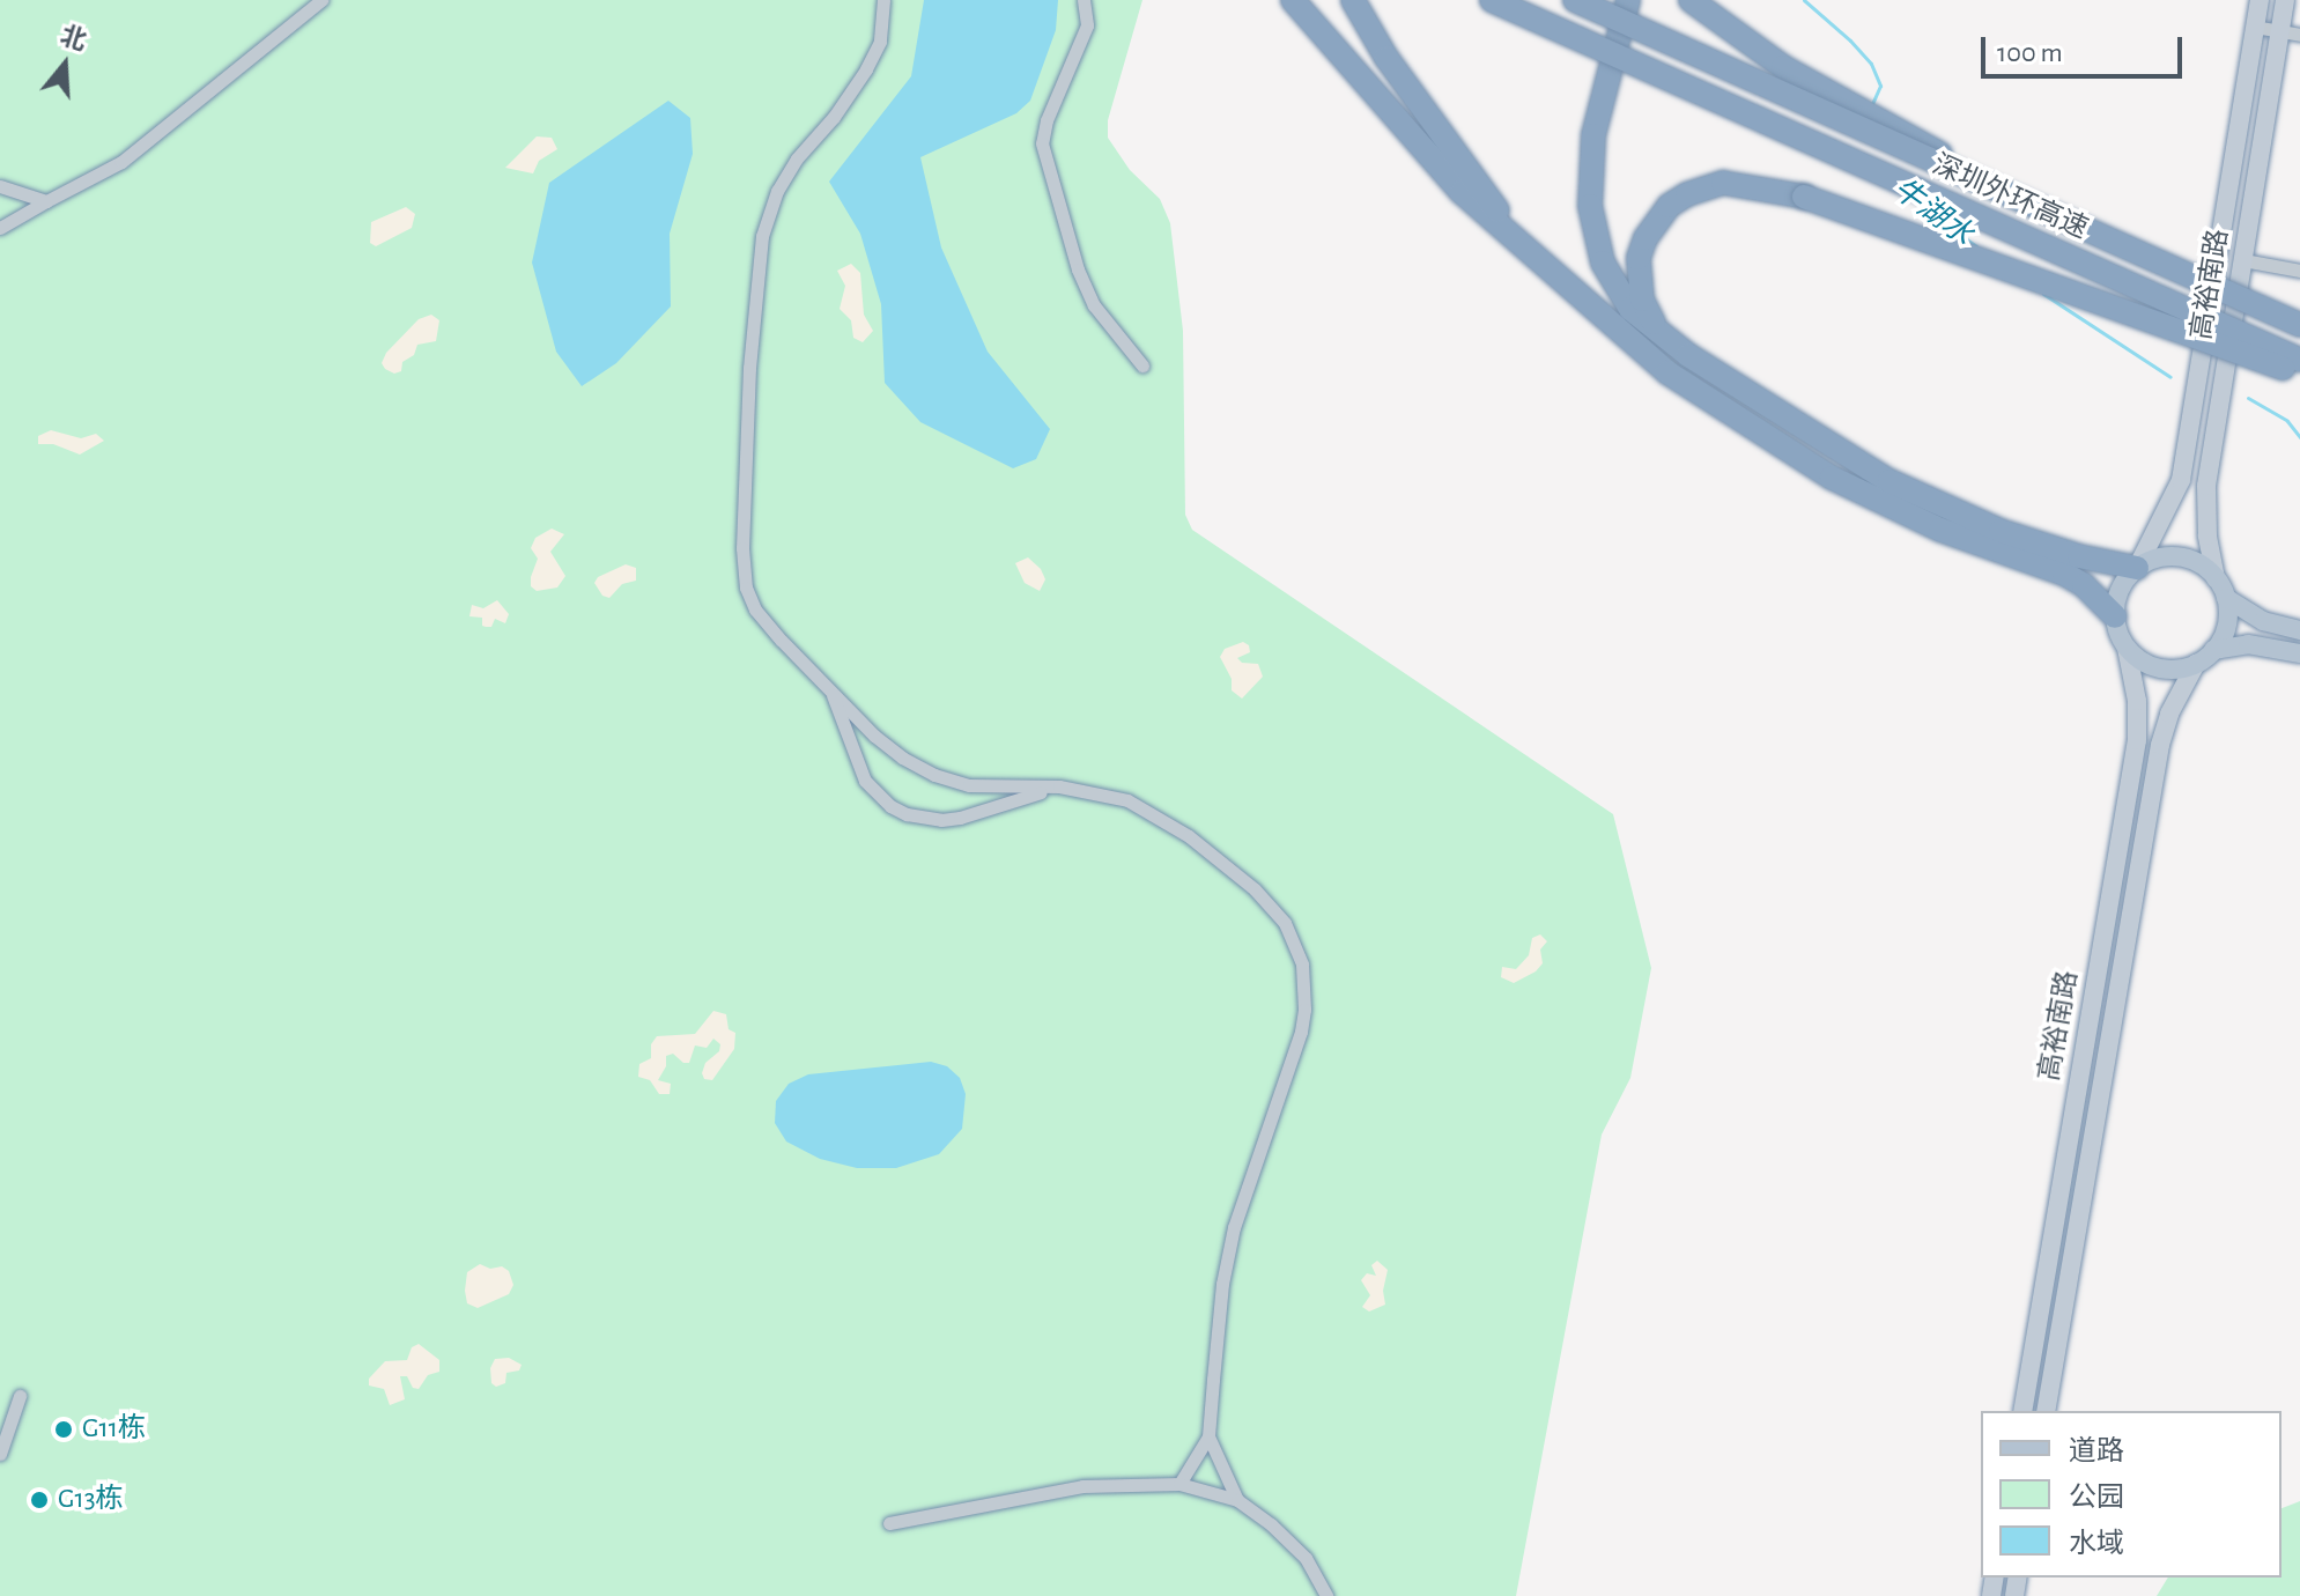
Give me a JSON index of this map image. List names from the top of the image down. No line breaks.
{"streets":{"highway":["深圳外环高速"],"street":["高裕南路"]},"water":["牛湖水"],"places":["G11栋","G13栋"],"legend":["道路","公园","水域"],"scale_bar":"100 m","north":"top"}
